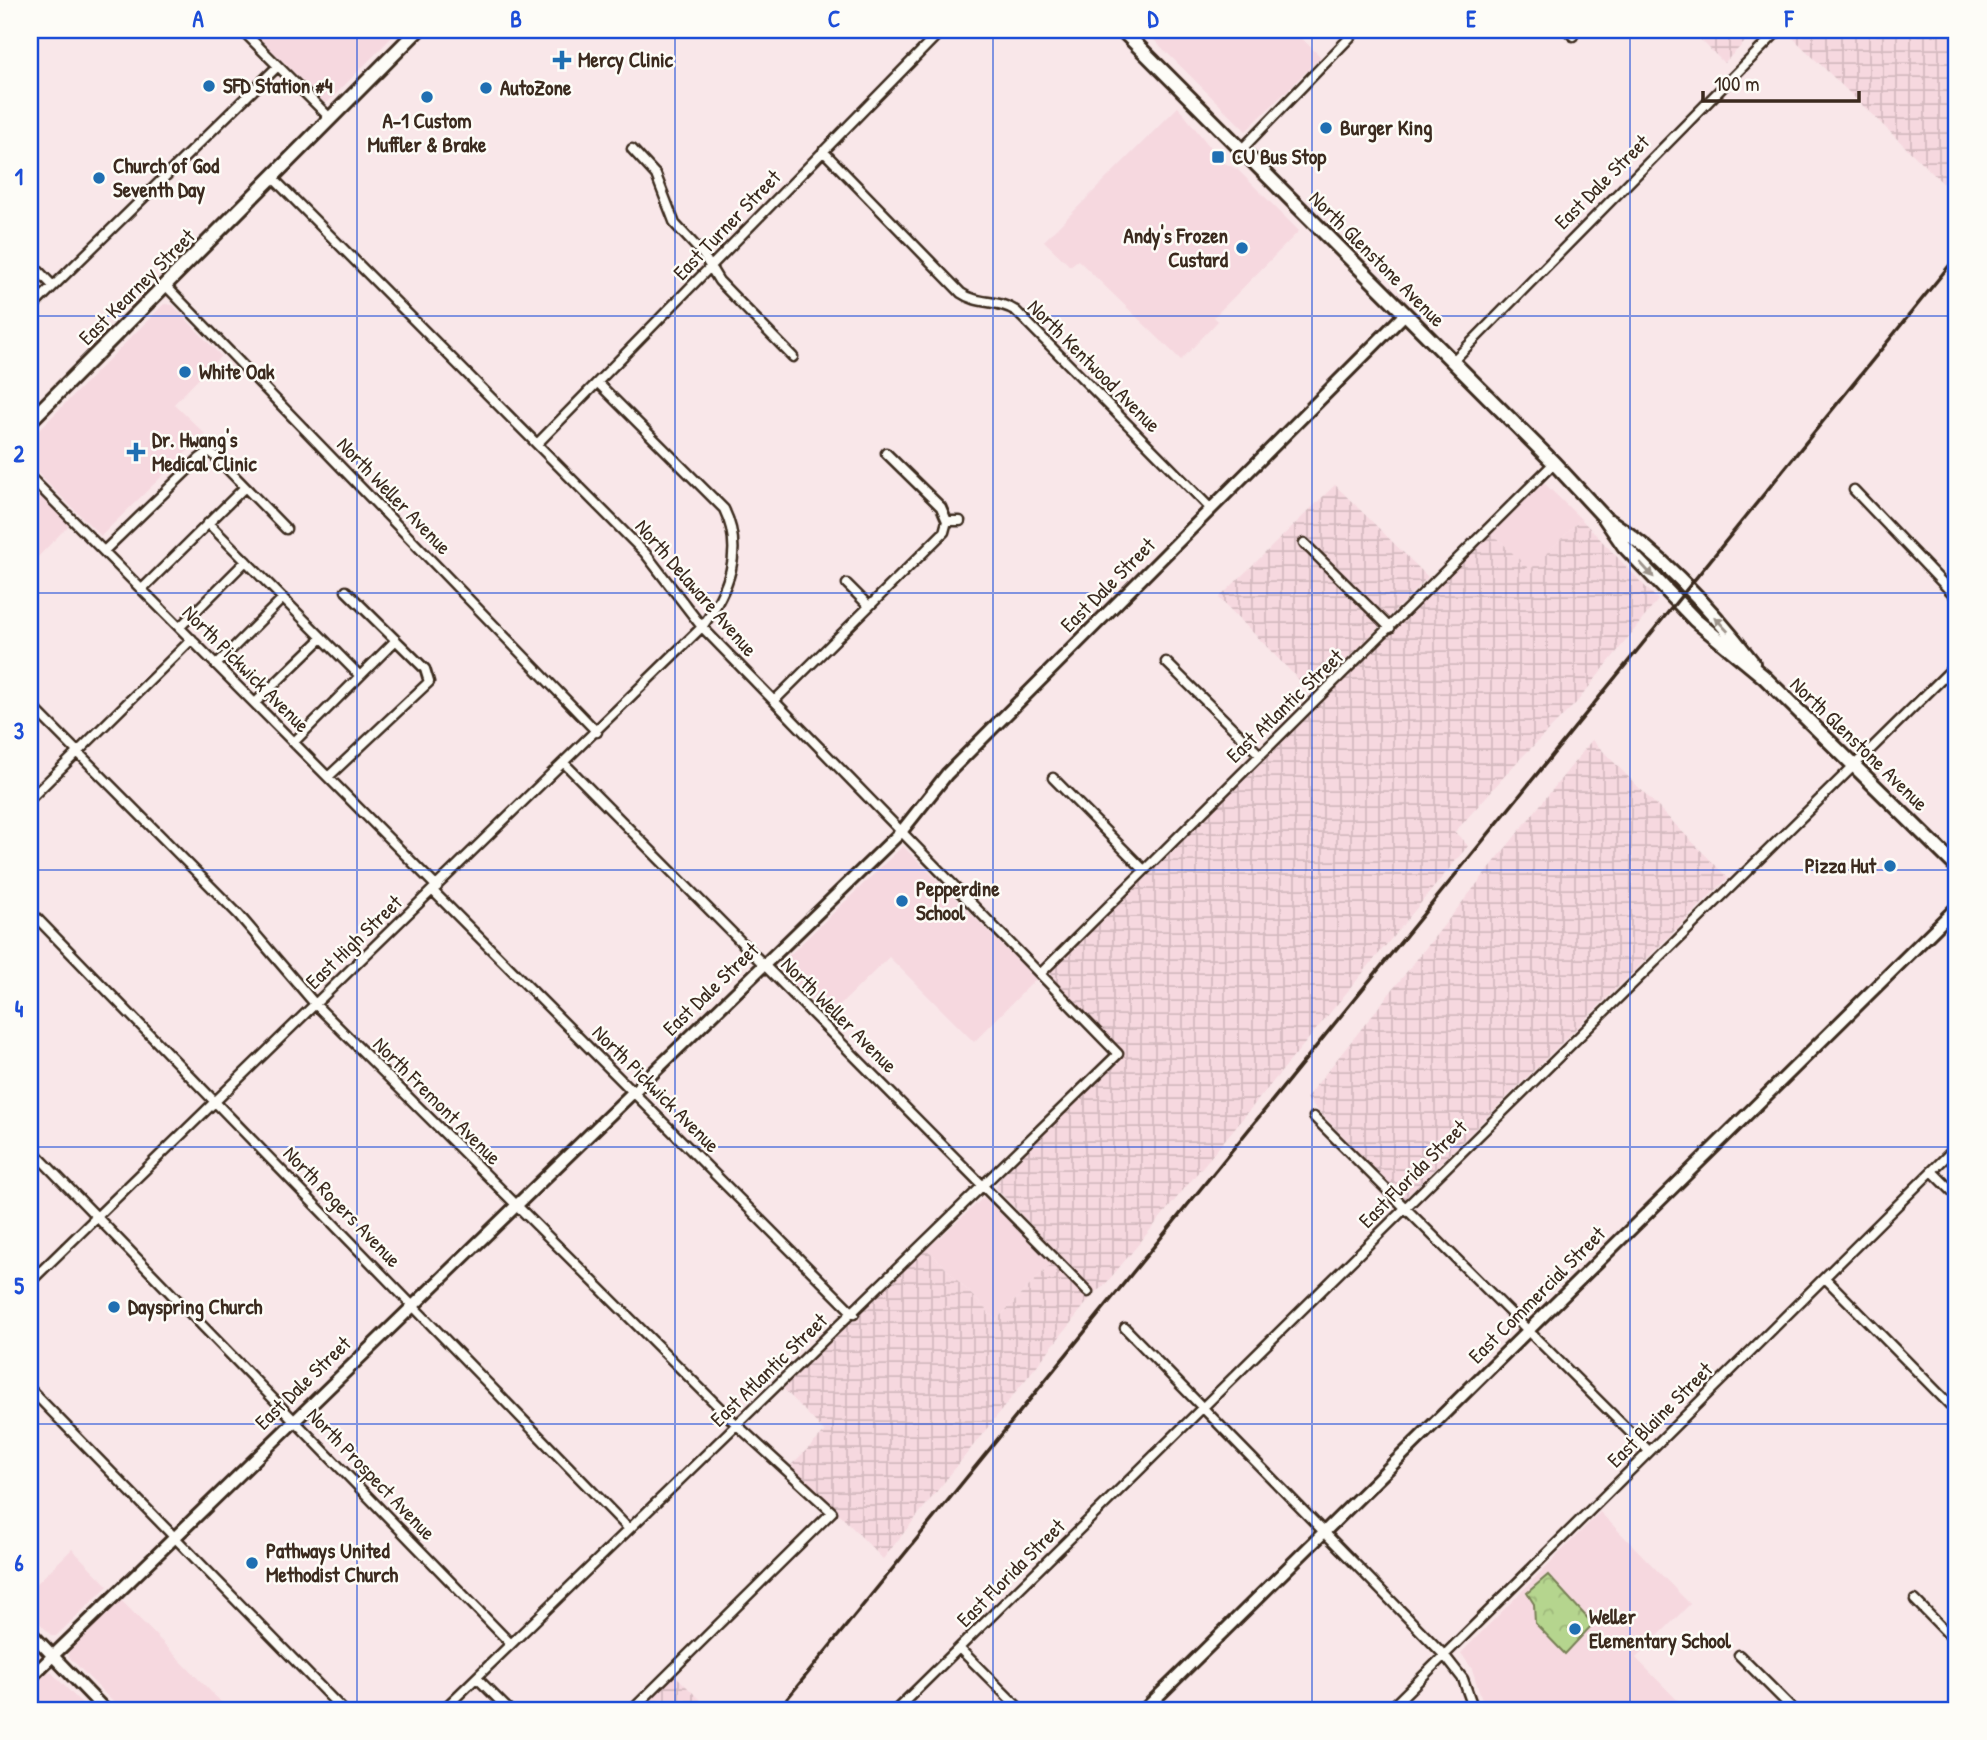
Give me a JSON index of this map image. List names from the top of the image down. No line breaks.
{"streets":{"main road":["North Glenstone Avenue","East Kearney Street"],"street":["East Dale Street","East Turner Street","North Kentwood Avenue","North Weller Avenue","North Delaware Avenue","North Pickwick Avenue","East Atlantic Street","East High Street","North Fremont Avenue","East Florida Street","North Rogers Avenue","East Commercial Street","East Blaine Street","North Prospect Avenue"]},"crossings":[["East Dale Street","North Glenstone Avenue"],["East Dale Street","North Kentwood Avenue"],["East Dale Street","North Weller Avenue"],["East Dale Street","North Delaware Avenue"],["East Dale Street","North Pickwick Avenue"],["East Dale Street","North Fremont Avenue"],["East Dale Street","North Rogers Avenue"],["East Dale Street","North Prospect Avenue"],["East Turner Street","North Kentwood Avenue"],["East Turner Street","North Delaware Avenue"],["East Turner Street","East High Street"],["North Glenstone Avenue","East Atlantic Street"],["North Glenstone Avenue","East Florida Street"],["East Kearney Street","North Weller Avenue"],["East Kearney Street","North Delaware Avenue"],["North Weller Avenue","East Atlantic Street"],["North Weller Avenue","East High Street"],["North Delaware Avenue","East Atlantic Street"],["North Delaware Avenue","East High Street"],["North Pickwick Avenue","East Atlantic Street"],["North Pickwick Avenue","East High Street"],["East Atlantic Street","North Fremont Avenue"],["East Atlantic Street","North Rogers Avenue"],["East Atlantic Street","North Prospect Avenue"],["East High Street","North Fremont Avenue"],["East High Street","North Rogers Avenue"],["East High Street","North Prospect Avenue"]],"places":{"health":["Mercy Clinic","Dr. Hwang's Medical Clinic"],"other":["SFD Station #4","AutoZone","A-1 Custom Muffler & Brake","Burger King","Church of God Seventh Day","Andy's Frozen Custard","White Oak","Pizza Hut","Pepperdine School","Dayspring Church","Pathways United Methodist Church","Weller Elementary School"],"transit":["CU Bus Stop"]},"scale_bar":"100 m","grid":{"columns":["A","B","C","D","E","F"],"rows":["1","2","3","4","5","6"]}}
